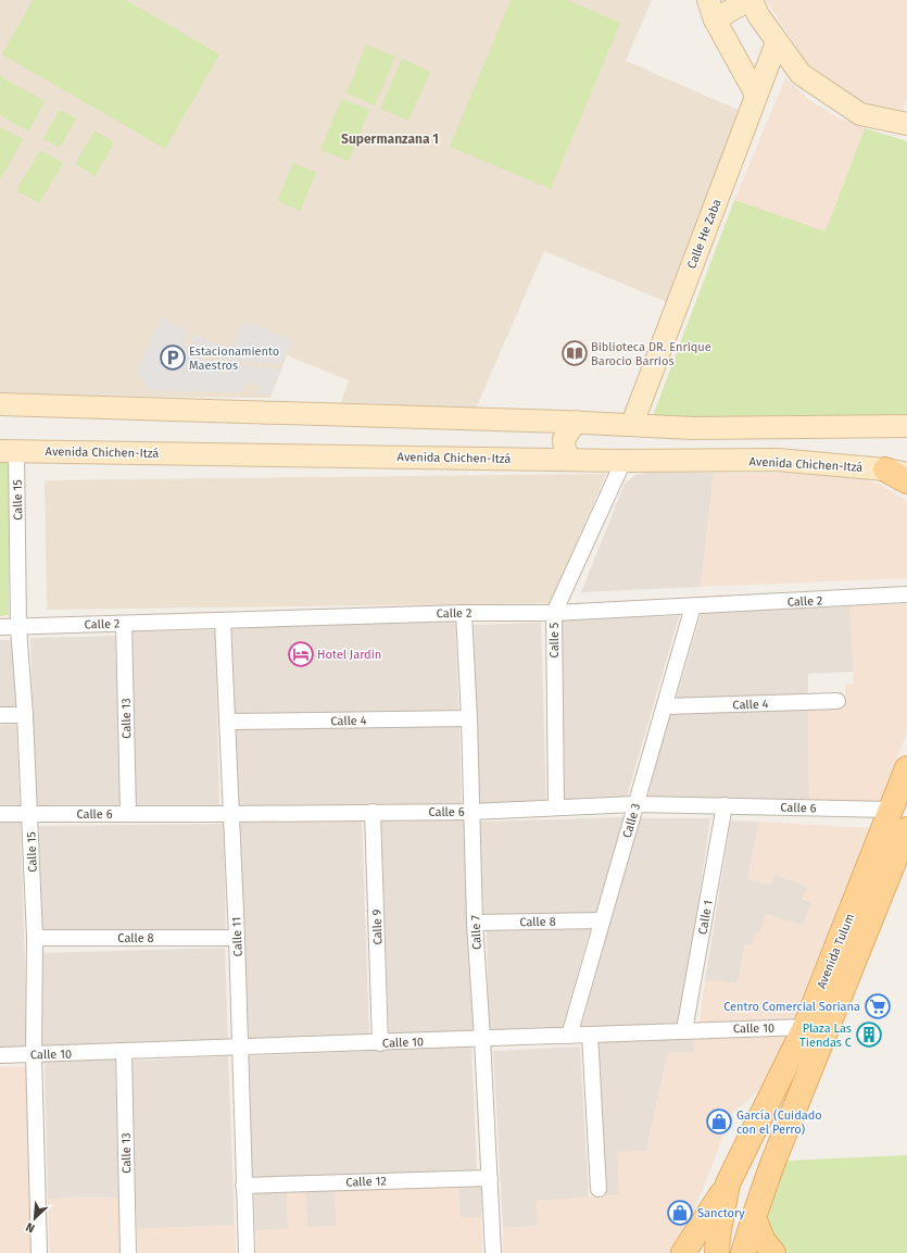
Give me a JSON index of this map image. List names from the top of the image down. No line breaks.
{"streets":{"main road":["Calle He Zaba","Avenida Chichen-Itzá","Avenida Tulum"],"street":["Calle 15","Calle 2","Calle 5","Calle 4","Calle 13","Calle 6","Calle 3","Calle 1","Calle 8","Calle 9","Calle 7","Calle 11","Calle 10","Calle 12"]},"crossings":[["Avenida Chichen-Itzá","Calle 15"],["Avenida Chichen-Itzá","Calle 5"],["Calle 15","Calle 2"],["Calle 15","Calle 6"],["Calle 15","Calle 8"],["Calle 15","Calle 10"],["Calle 2","Calle 5"],["Calle 2","Calle 13"],["Calle 2","Calle 3"],["Calle 2","Calle 7"],["Calle 2","Calle 11"],["Calle 5","Calle 6"],["Calle 4","Calle 3"],["Calle 4","Calle 7"],["Calle 4","Calle 11"],["Calle 13","Calle 6"],["Calle 13","Calle 10"],["Calle 6","Calle 3"],["Calle 6","Calle 1"],["Calle 6","Calle 9"],["Calle 6","Calle 7"],["Calle 6","Calle 11"],["Calle 6","Avenida Tulum"],["Calle 3","Calle 8"],["Calle 3","Calle 10"],["Calle 1","Calle 10"],["Calle 8","Calle 7"],["Calle 8","Calle 11"],["Calle 9","Calle 10"],["Calle 7","Calle 10"],["Calle 7","Calle 12"],["Calle 11","Calle 10"],["Calle 11","Calle 12"],["Avenida Tulum","Calle 10"]],"districts":["Supermanzana 1"],"places":{"library":["Biblioteca DR. Enrique Barocio Barrios"],"parking":["Estacionamiento Maestros"],"hotel":["Hotel Jardin"],"supermarket":["Centro Comercial Soriana"],"building":["Plaza Las Tiendas C"],"shop":["García (Cuidado con el Perro)","Sanctory"]},"north":"bottom left"}
